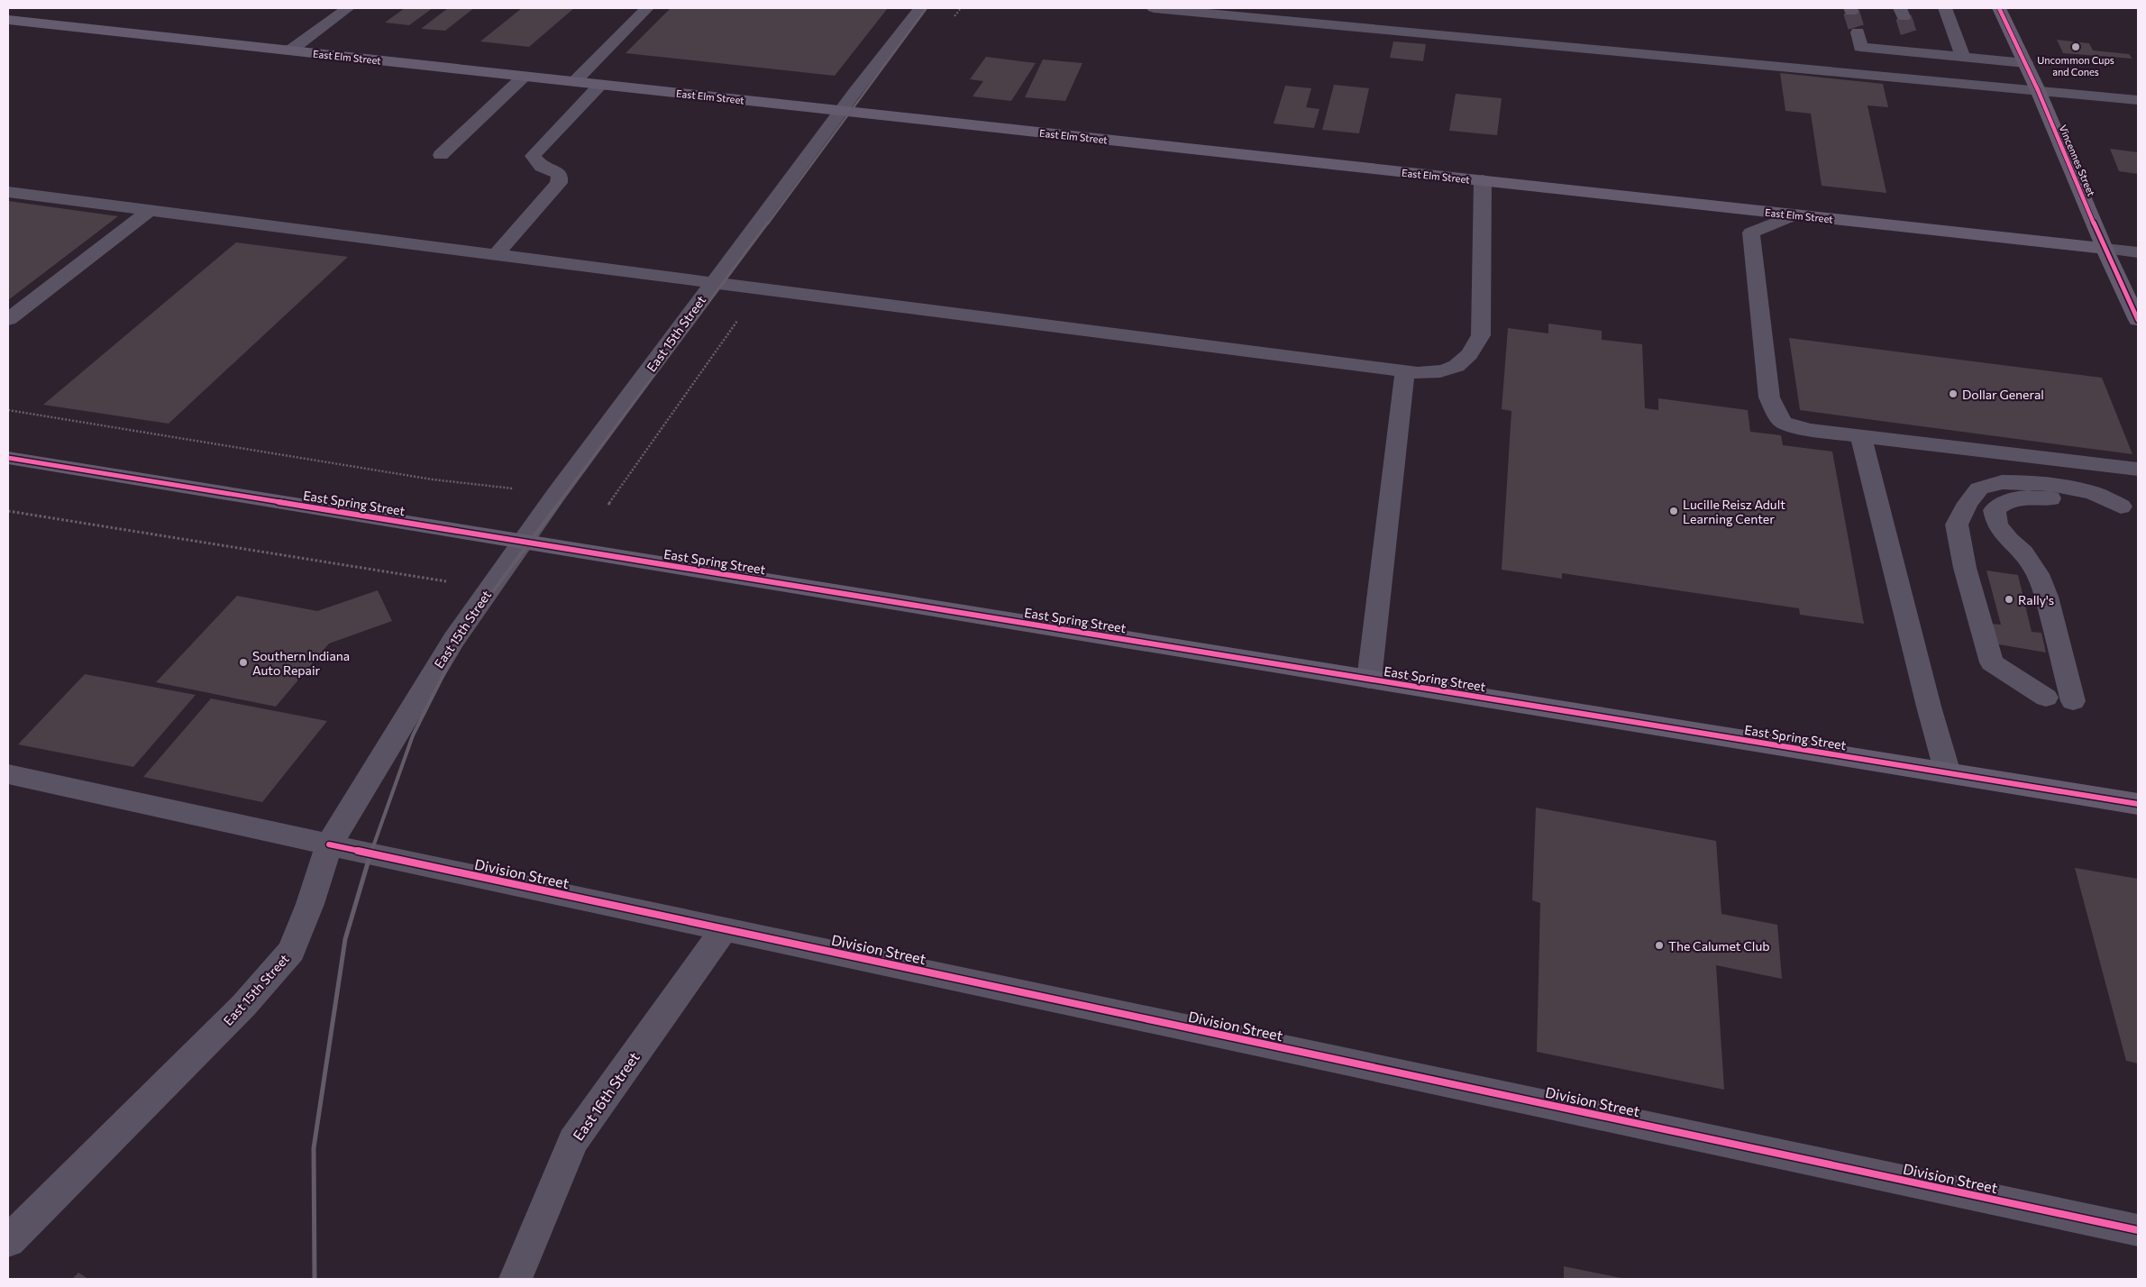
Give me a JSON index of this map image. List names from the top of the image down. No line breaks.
{"streets":{"main road":["East Elm Street","Vincennes Street","East Spring Street"],"street":["East 15th Street","Division Street","East 16th Street"]},"crossings":[["East Elm Street","Vincennes Street"],["East Elm Street","East 15th Street"],["East 15th Street","East Spring Street"],["East 15th Street","Division Street"],["Division Street","East 16th Street"]],"places":["Uncommon Cups and Cones","Dollar General","Lucille Reisz Adult Learning Center","Rally's","Southern Indiana Auto Repair","The Calumet Club"]}
